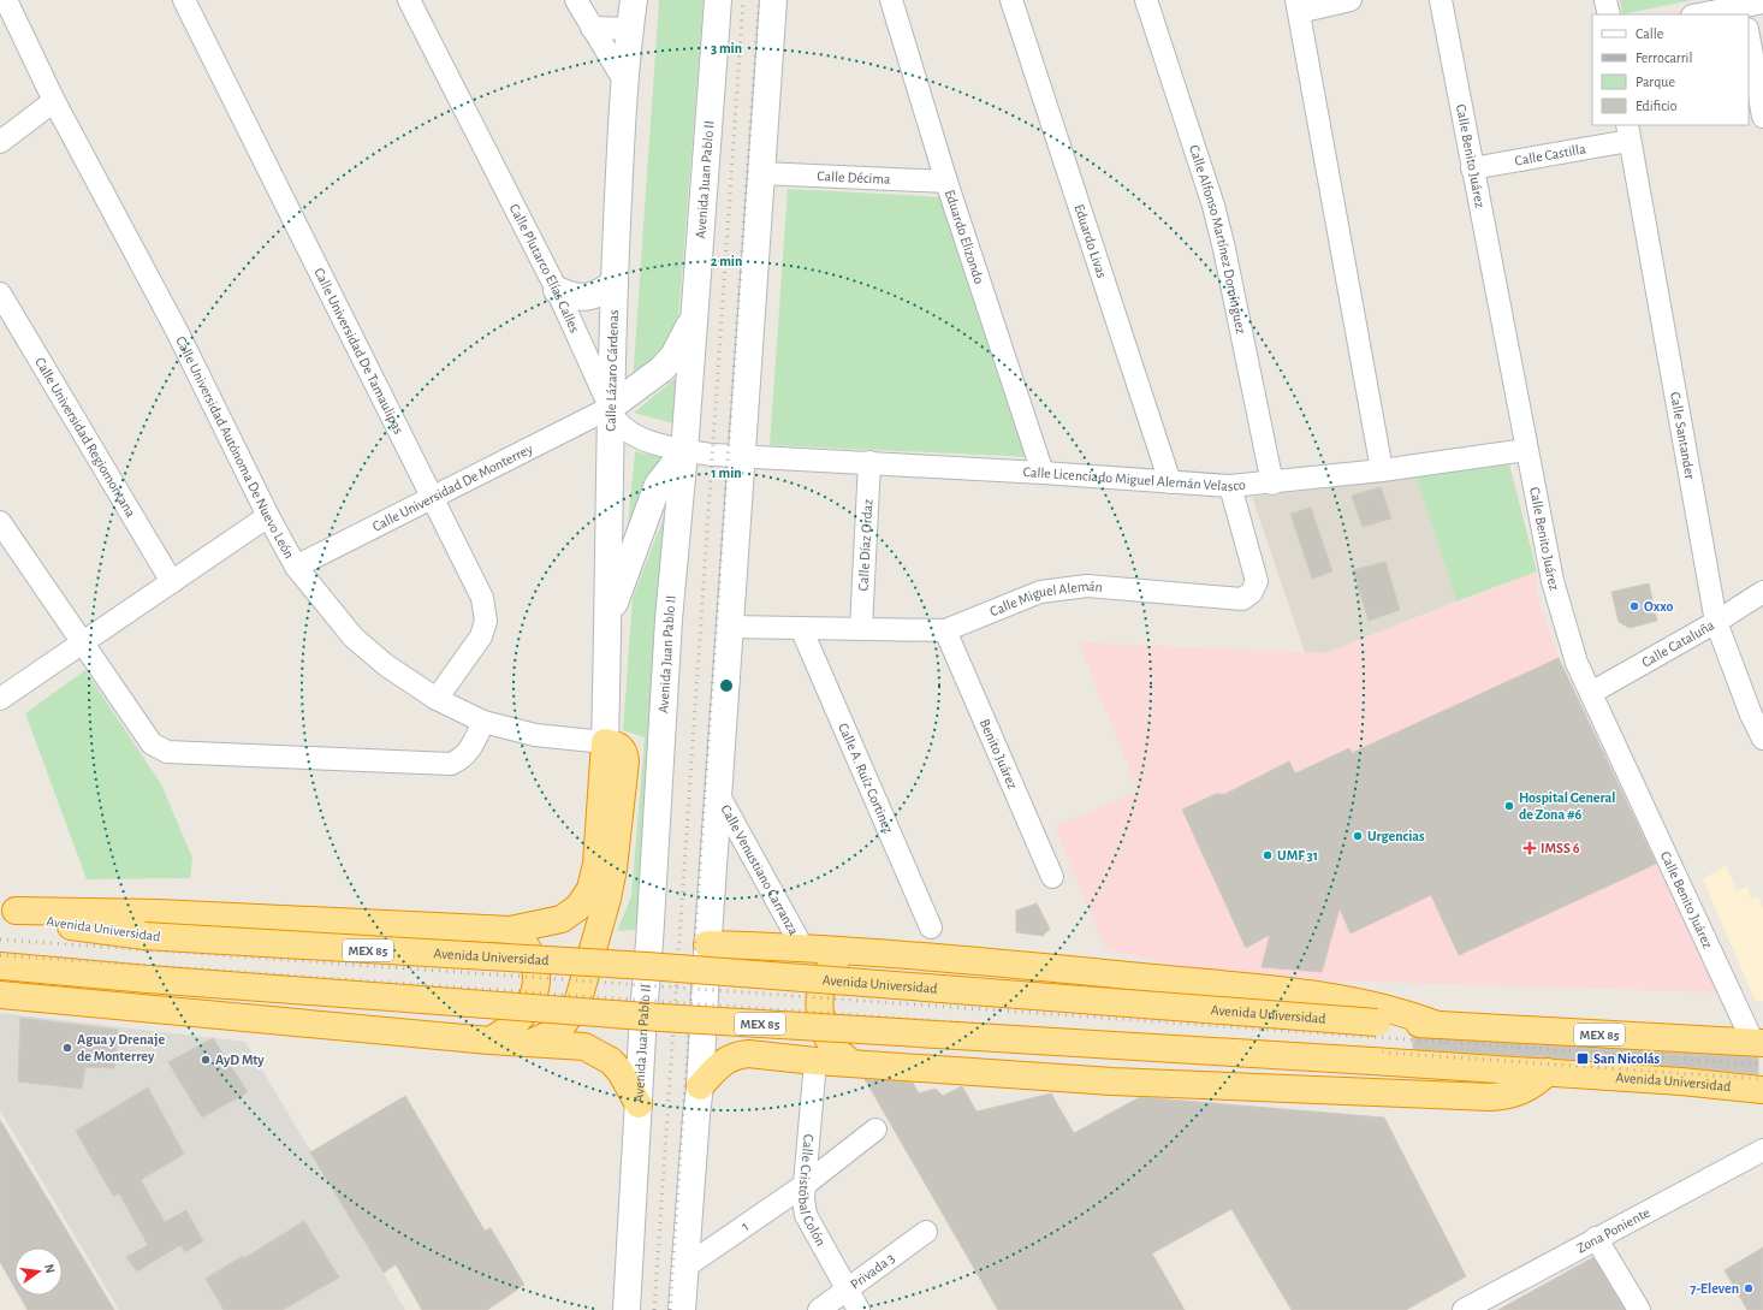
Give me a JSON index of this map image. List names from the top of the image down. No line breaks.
{"streets":{"highway":["Avenida Universidad","MEX 85"],"street":["Calle Benito Juárez","Calle Castilla","Calle Décima","Avenida Juan Pablo II","Eduardo Elizondo","Calle Alfonso Martínez Domínguez","Eduardo Livas","Calle Plutarco Elías Calles","Calle Universidad De Tamaulipas","Calle Lázaro Cárdenas","Calle Santander","Calle Universidad Regiomontana","Calle Universidad Autónoma De Nuevo León","Calle Licenciado Miguel Alemán Velasco","Calle Universidad De Monterrey","Calle Díaz Ordaz","Calle Miguel Alemán","Calle Cataluña","Benito Juárez","Calle A. Ruíz Cortinez","Calle Venustiano Carranza","Calle Cristóbal Colón","1","Zona Poniente","Privada 3"]},"crossings":[["Calle Benito Juárez","Calle Castilla"],["Calle Benito Juárez","Calle Licenciado Miguel Alemán Velasco"],["Calle Benito Juárez","Calle Cataluña"],["Calle Benito Juárez","Avenida Universidad"],["Calle Castilla","Calle Santander"],["Calle Décima","Eduardo Elizondo"],["Avenida Juan Pablo II","Calle Plutarco Elías Calles"],["Eduardo Elizondo","Calle Licenciado Miguel Alemán Velasco"],["Calle Alfonso Martínez Domínguez","Calle Licenciado Miguel Alemán Velasco"],["Eduardo Livas","Calle Licenciado Miguel Alemán Velasco"],["Calle Plutarco Elías Calles","Calle Lázaro Cárdenas"],["Calle Plutarco Elías Calles","Calle Licenciado Miguel Alemán Velasco"],["Calle Plutarco Elías Calles","Calle Universidad De Monterrey"],["Calle Universidad De Tamaulipas","Calle Universidad Autónoma De Nuevo León"],["Calle Universidad De Tamaulipas","Calle Universidad De Monterrey"],["Calle Lázaro Cárdenas","Calle Universidad Autónoma De Nuevo León"],["Calle Lázaro Cárdenas","Calle Universidad De Monterrey"],["Calle Santander","Calle Cataluña"],["Calle Universidad Autónoma De Nuevo León","Calle Universidad De Monterrey"],["Calle Licenciado Miguel Alemán Velasco","Calle Díaz Ordaz"],["Calle Licenciado Miguel Alemán Velasco","Calle Miguel Alemán"],["Calle Díaz Ordaz","Calle Miguel Alemán"],["Calle Miguel Alemán","Benito Juárez"],["Calle Miguel Alemán","Calle A. Ruíz Cortinez"],["Calle Cristóbal Colón","1"],["Calle Cristóbal Colón","Privada 3"]],"places":{"other":["Oxxo","Hospital General de Zona #6","Urgencias","UMF 31","Agua y Drenaje de Monterrey","AyD Mty","7-Eleven"],"health":["IMSS 6"],"transit":["San Nicolás"]},"legend":["Calle","Ferrocarril","Parque","Edificio"],"north":"right","rings":["3 min","2 min","1 min"]}
